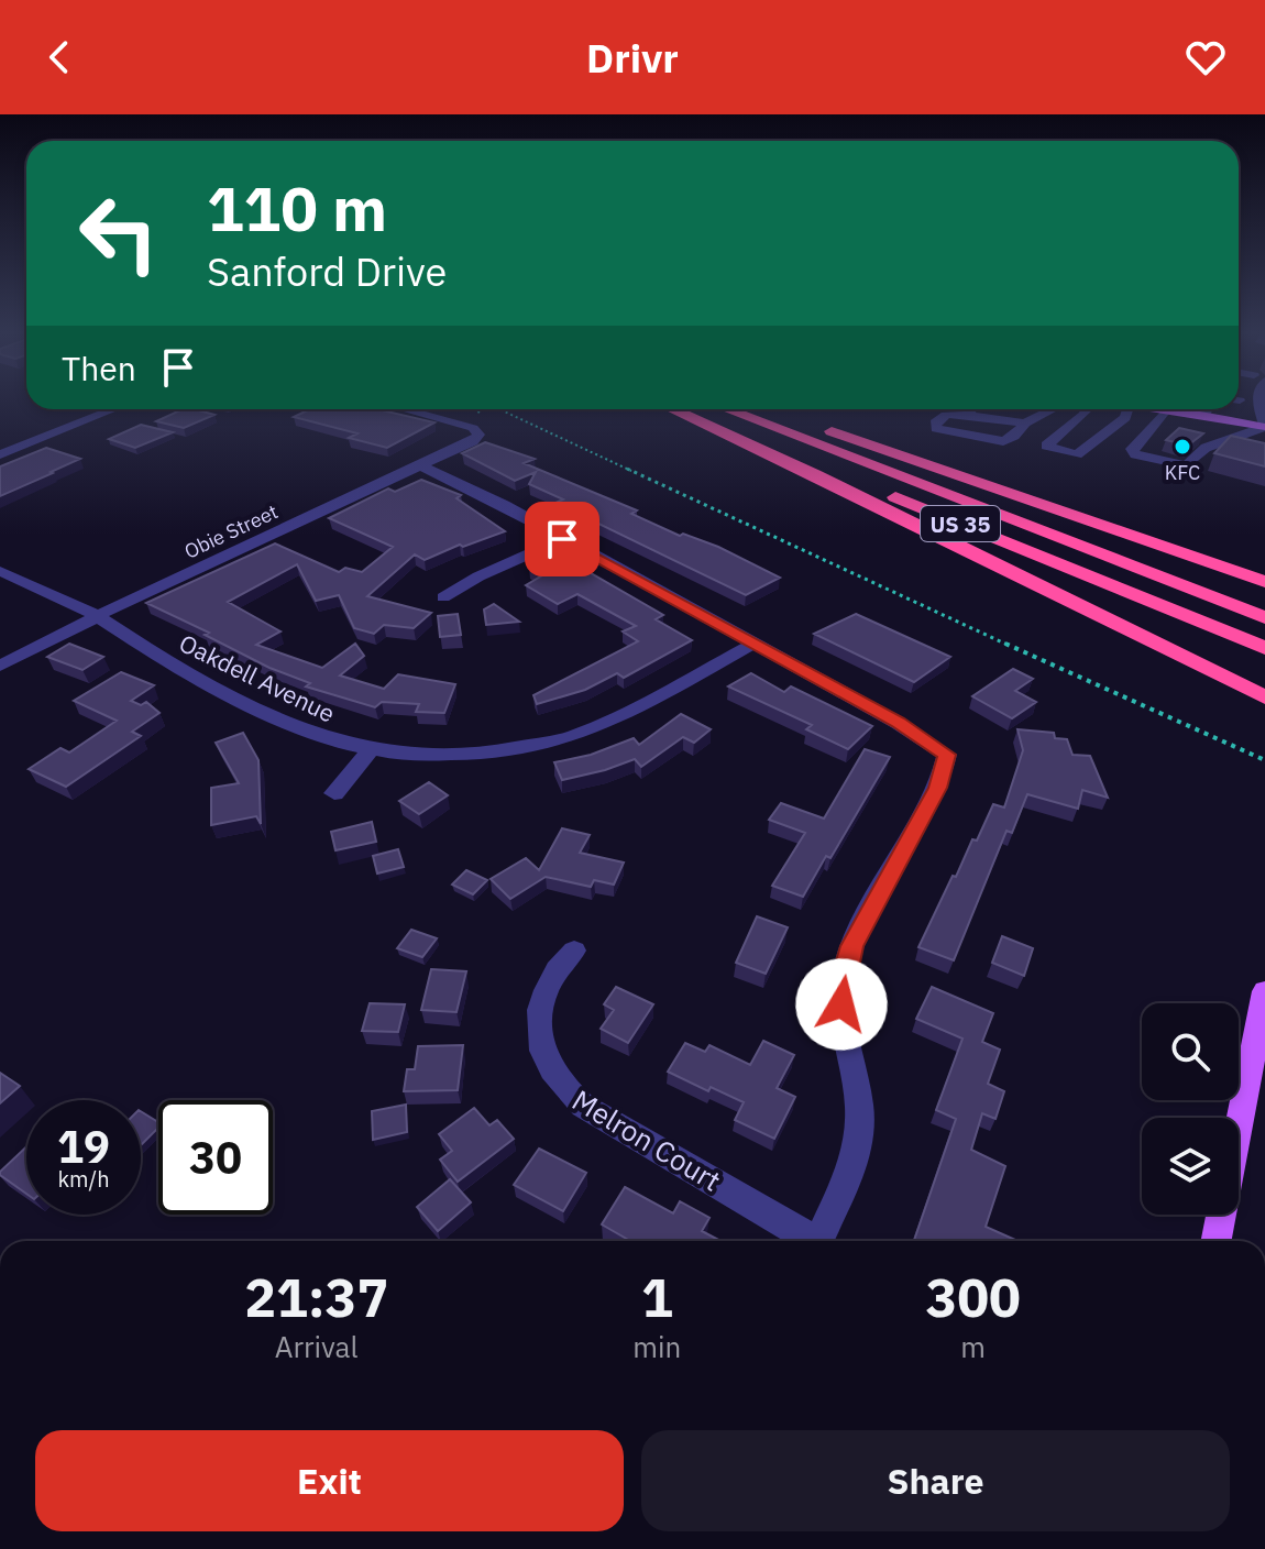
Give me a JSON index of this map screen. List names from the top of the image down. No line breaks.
{"streets":{"highway":["US 35"],"street":["Obie Street","Oakdell Avenue","Melron Court"]},"crossings":[["Obie Street","Oakdell Avenue"]],"places":["KFC"],"page":{"header":"Drivr","turn":["110 m","Sanford Drive"],"then":"Then","speed":"19 km/h","limit":"30","eta":["21:37","Arrival","1","min","300","m"],"buttons":["Exit","Share"]}}
